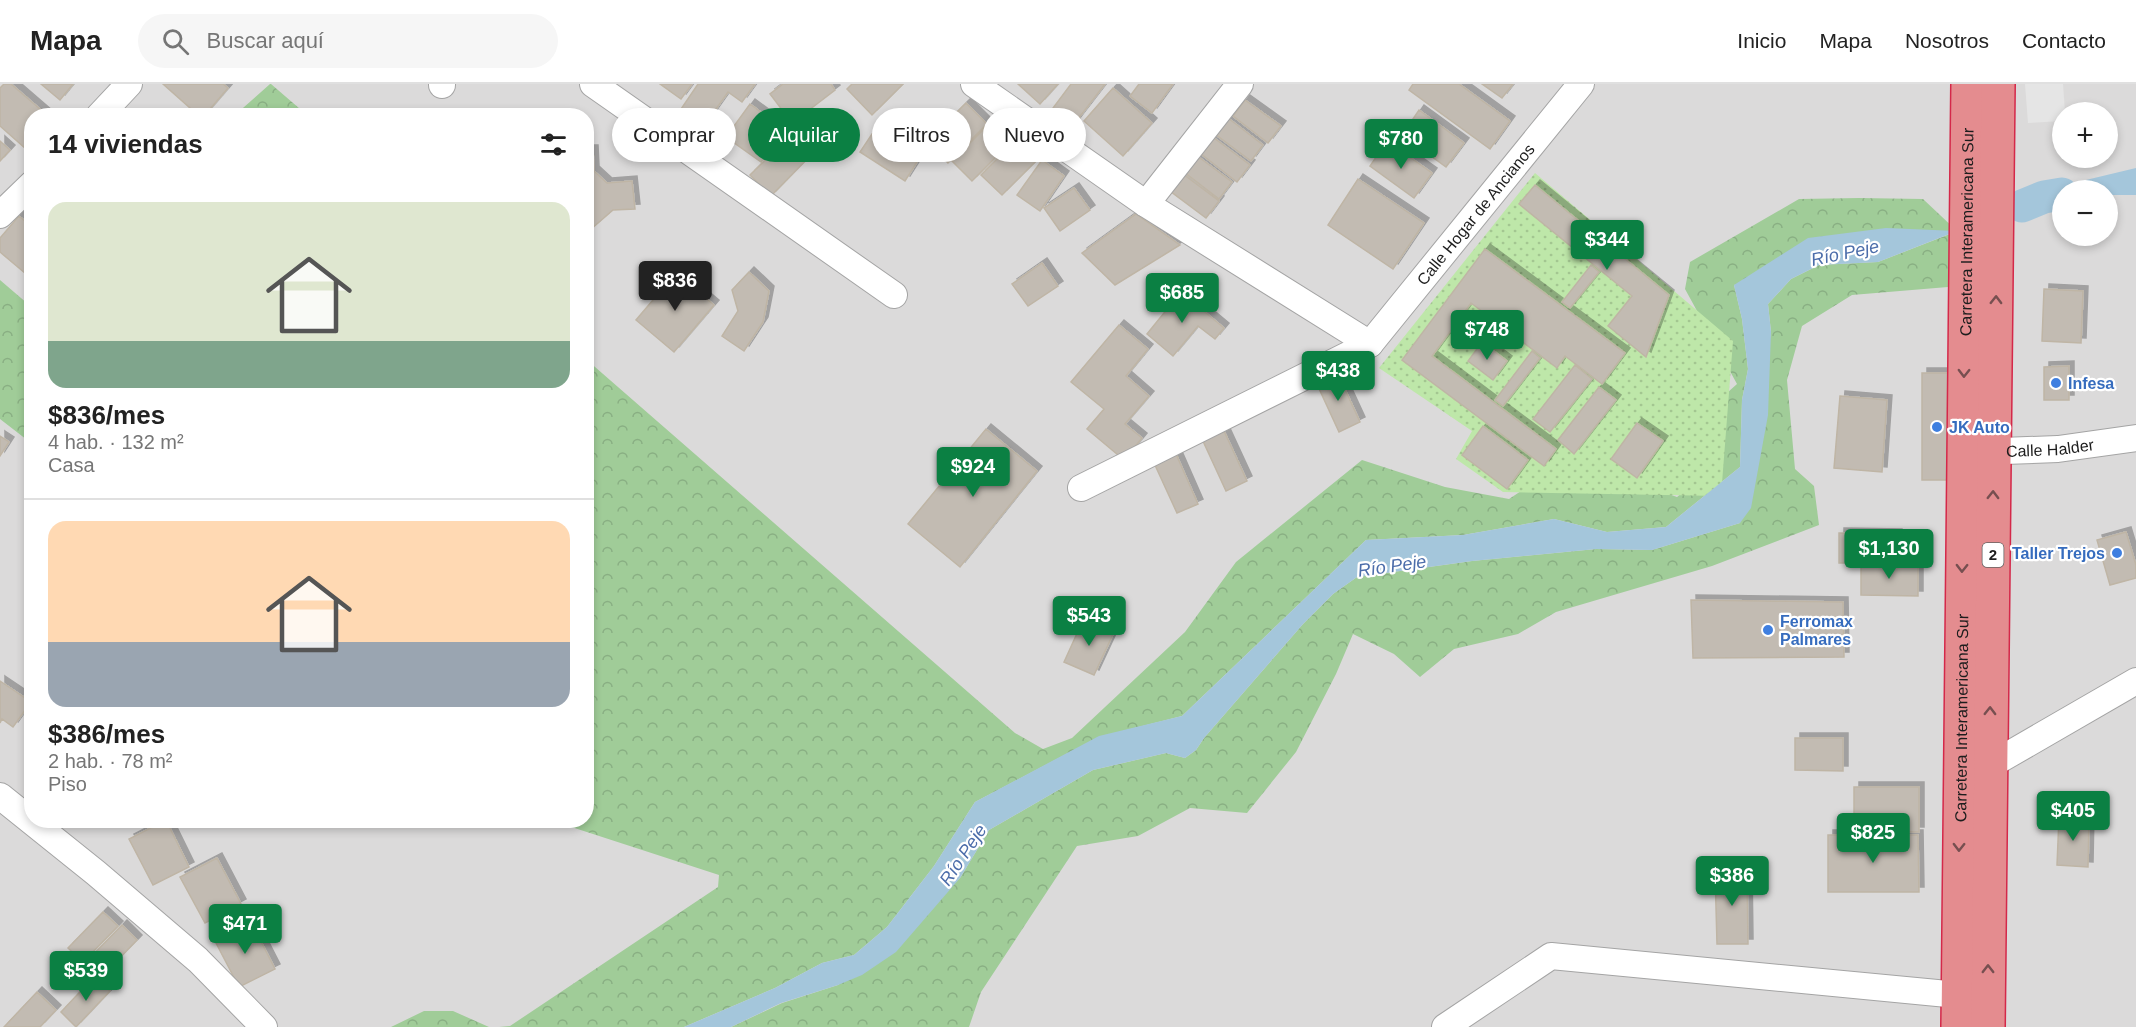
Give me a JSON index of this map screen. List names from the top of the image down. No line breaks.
{"streets":{"highway":["Carretera Interamericana Sur","2"],"street":["Calle Hogar de Ancianos","Calle Halder"]},"crossings":[["Carretera Interamericana Sur","Calle Halder"]],"water":["Río Peje"],"places":["Infesa","JK Auto","Taller Trejos","Ferromax Palmares"],"page":{"header":"Mapa","search":"Buscar aquí","nav":["Inicio","Mapa","Nosotros","Contacto"],"map_buttons":["+","−"],"chip":["Comprar","Alquilar","Filtros","Nuevo"],"heading":"14 viviendas","price":["$780","$344","$836","$685","$748","$438","$924","$1,130","$543","$405","$825","$386","$471","$539"],"list":[{"name":"$836/mes","note":"4 hab. · 132 m² · Casa"},{"name":"$386/mes","note":"2 hab. · 78 m² · Piso"}]}}
